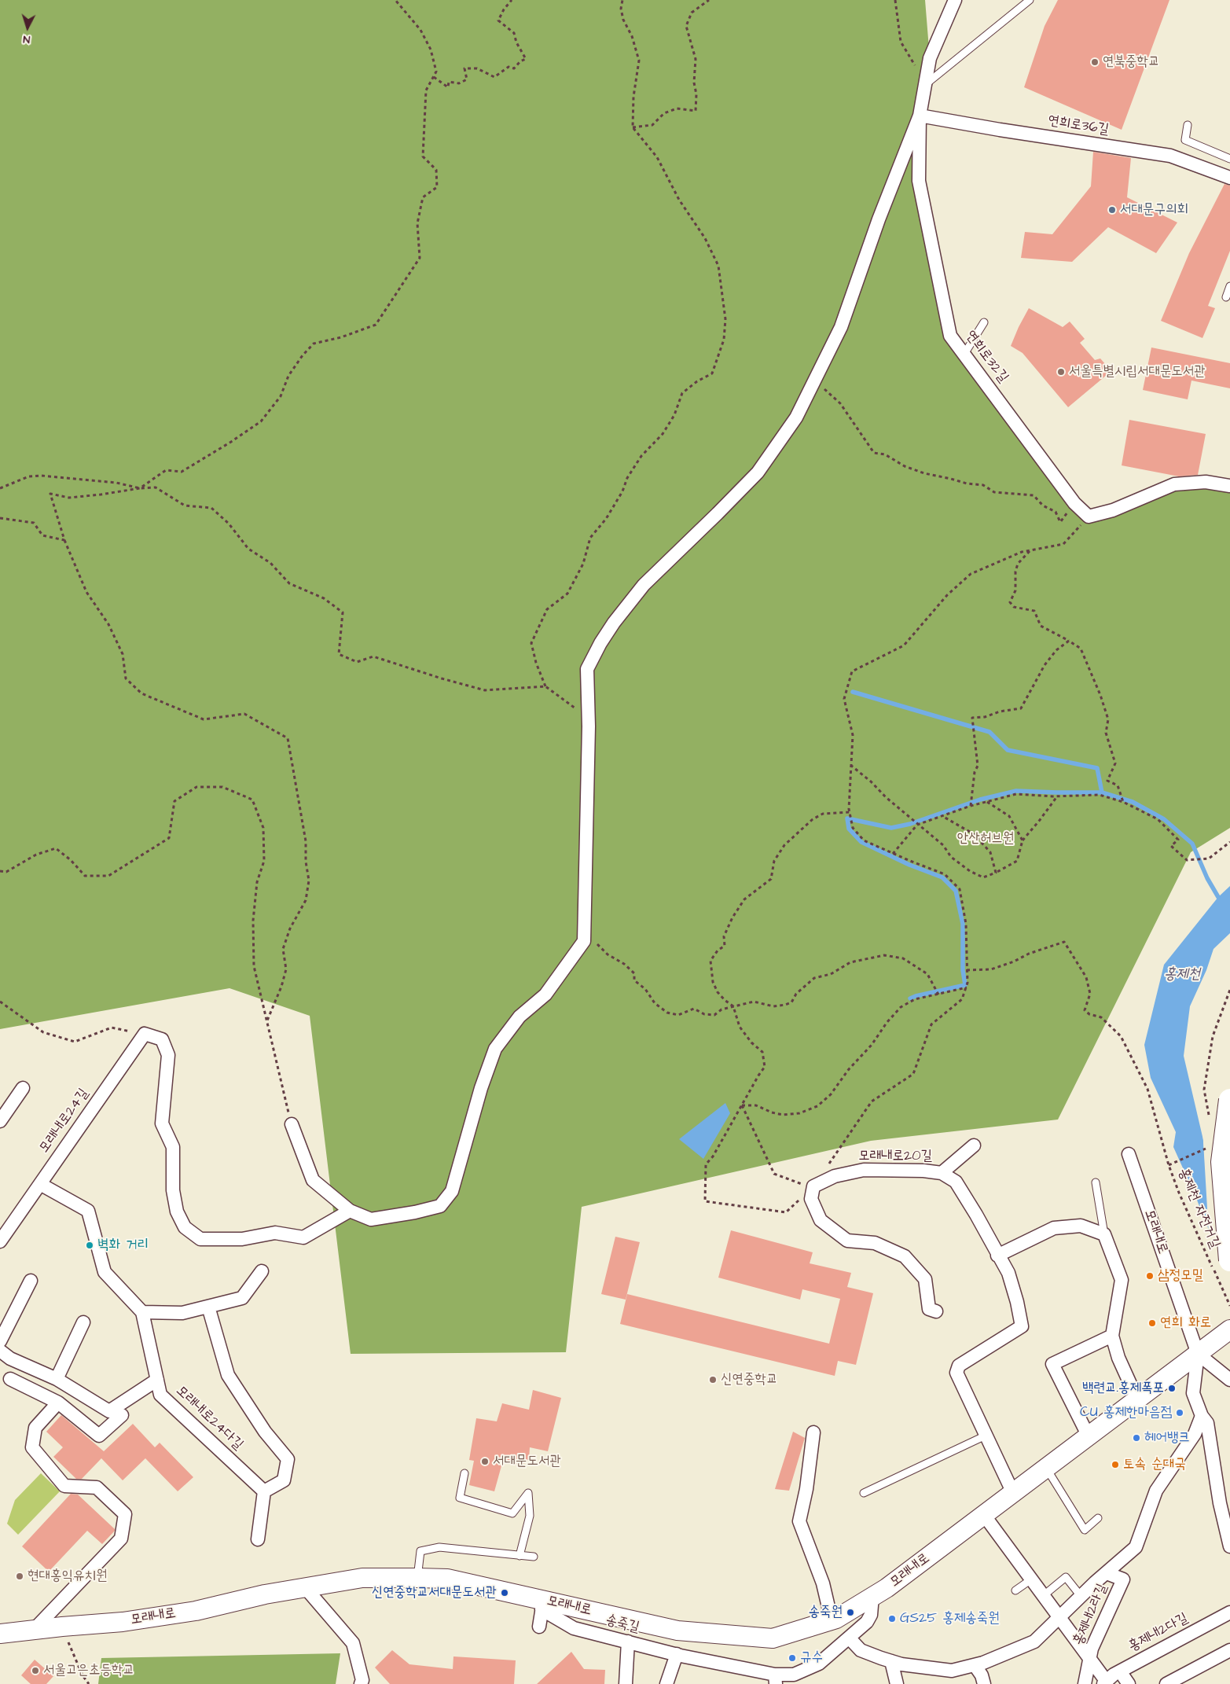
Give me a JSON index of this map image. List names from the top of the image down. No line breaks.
{"streets":{"main road":["모래내로"],"street":["연희로36길","연희로32길","모래내로24길","모래내로20길","모래내로24다길","홍제내2라길","송죽길","홍제내2다길"],"path":["홍제천 자전거길"]},"crossings":[["연희로36길","연희로32길"],["모래내로24길","모래내로24다길"],["모래내로20길","모래내로"],["모래내로","송죽길"],["홍제내2라길","송죽길"],["홍제내2라길","홍제내2다길"]],"water":["홍제천"],"parks":["안산허브원"],"places":["연북중학교","서대문구의회","서울특별시립서대문도서관","벽화 거리","삼정모밀","연희 화로","신연중학교","백련교.홍제폭포","CU 홍제한마음점","헤어뱅크","서대문도서관","토속 순대국","현대홍익유치원","신연중학교서대문도서관","송죽원","GS25 홍제송죽원","규수","서울고은초등학교"],"north":"bottom"}
